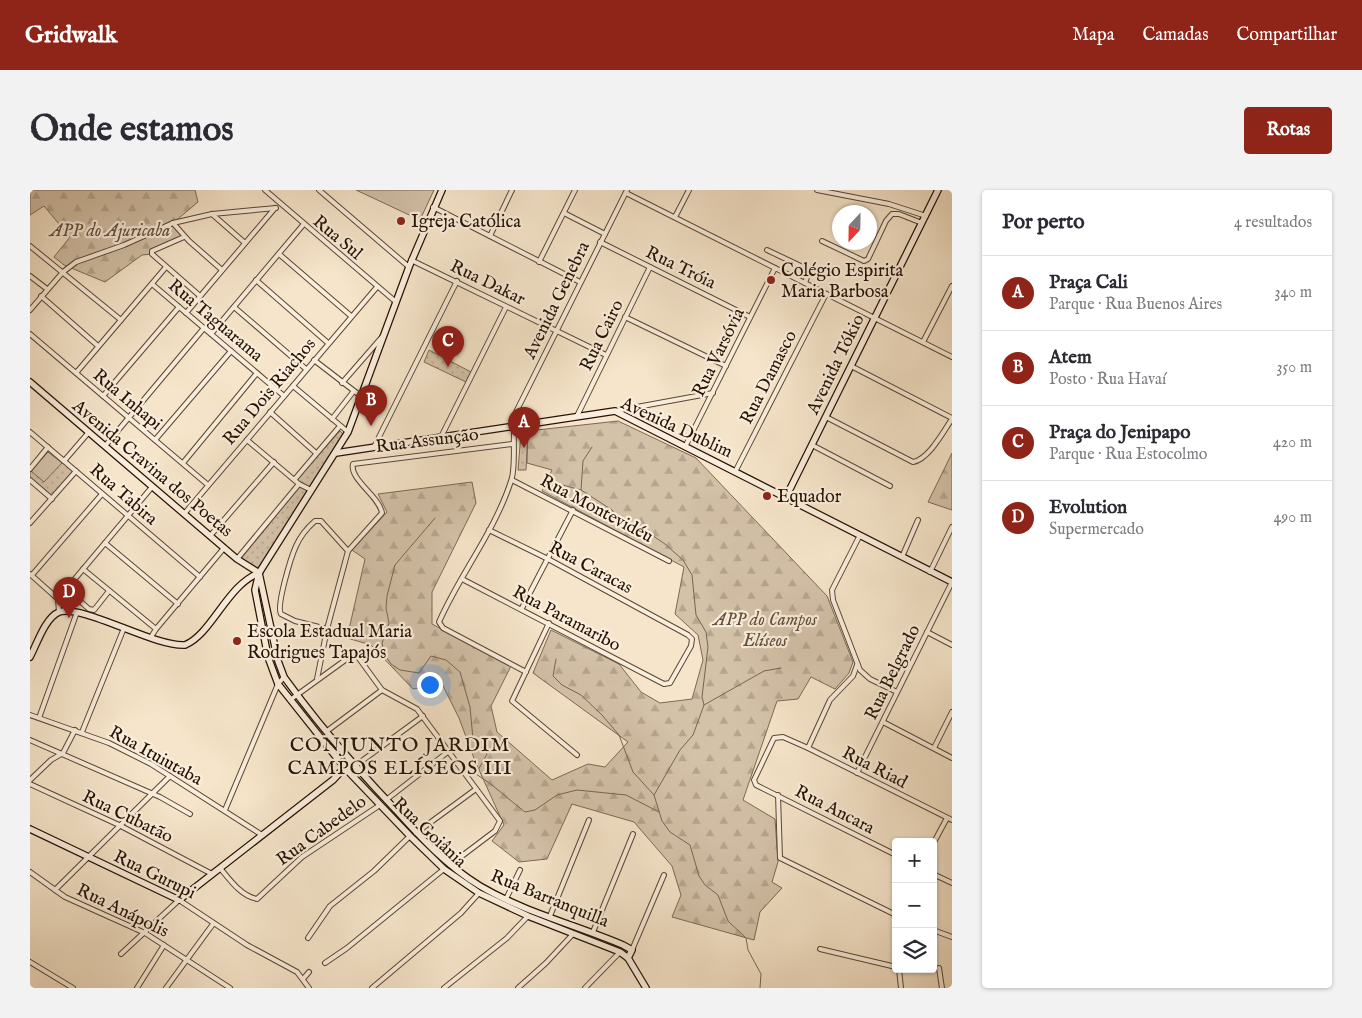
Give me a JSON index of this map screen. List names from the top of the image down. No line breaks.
{"streets":{"street":["Rua Sul","Rua Tróia","Rua Dakar","Avenida Genebra","Rua Taguarama","Rua Cairo","Rua Varsóvia","Avenida Tókio","Rua Damasco","Rua Dois Riachos","Rua Inhapi","Avenida Dublim","Rua Assunção","Avenida Cravina dos Poetas","Rua Tabira","Rua Montevidéu","Rua Caracas","Rua Paramaribo","Rua Belgrado","Rua Ituiutaba","Rua Riad","Rua Ancara","Rua Cubatão","Rua Cabedelo","Rua Goiânia","Rua Gurupi","Rua Barranquilla","Rua Anápolis"]},"crossings":[["Rua Sul","Rua Dois Riachos"],["Rua Tróia","Avenida Genebra"],["Rua Tróia","Rua Cairo"],["Rua Tróia","Rua Varsóvia"],["Rua Dakar","Avenida Genebra"],["Rua Dakar","Rua Cairo"],["Avenida Genebra","Avenida Dublim"],["Avenida Genebra","Rua Assunção"],["Avenida Genebra","Rua Montevidéu"],["Rua Taguarama","Rua Dois Riachos"],["Rua Cairo","Avenida Dublim"],["Rua Varsóvia","Avenida Dublim"],["Avenida Tókio","Avenida Dublim"],["Rua Damasco","Avenida Dublim"],["Rua Dois Riachos","Rua Inhapi"],["Rua Dois Riachos","Avenida Cravina dos Poetas"],["Avenida Dublim","Rua Belgrado"],["Avenida Cravina dos Poetas","Rua Goiânia"],["Rua Caracas","Rua Paramaribo"],["Rua Belgrado","Rua Riad"],["Rua Riad","Rua Ancara"],["Rua Cabedelo","Rua Goiânia"],["Rua Goiânia","Rua Barranquilla"]],"districts":["CONJUNTO JARDIM CAMPOS ELÍSEOS III"],"parks":["APP do Ajuricaba","APP do Campos Elíseos"],"places":["Igreja Católica","Colégio Espirita Maria Barbosa","Equador","Escola Estadual Maria Rodrigues Tapajós"],"north":"bottom","page":{"header":"Gridwalk","nav":["Mapa","Camadas","Compartilhar"],"buttons":"Rotas","title":"Onde estamos","heading":["Por perto","4 resultados"],"list":[{"mark":"A","name":"Praça Cali","note":"Parque · Rua Buenos Aires","value":"340 m"},{"mark":"B","name":"Atem","note":"Posto · Rua Havaí","value":"350 m"},{"mark":"C","name":"Praça do Jenipapo","note":"Parque · Rua Estocolmo","value":"420 m"},{"mark":"D","name":"Evolution","note":"Supermercado","value":"490 m"}],"pins":["C","B","A","D"],"map_buttons":["+","−"]}}
